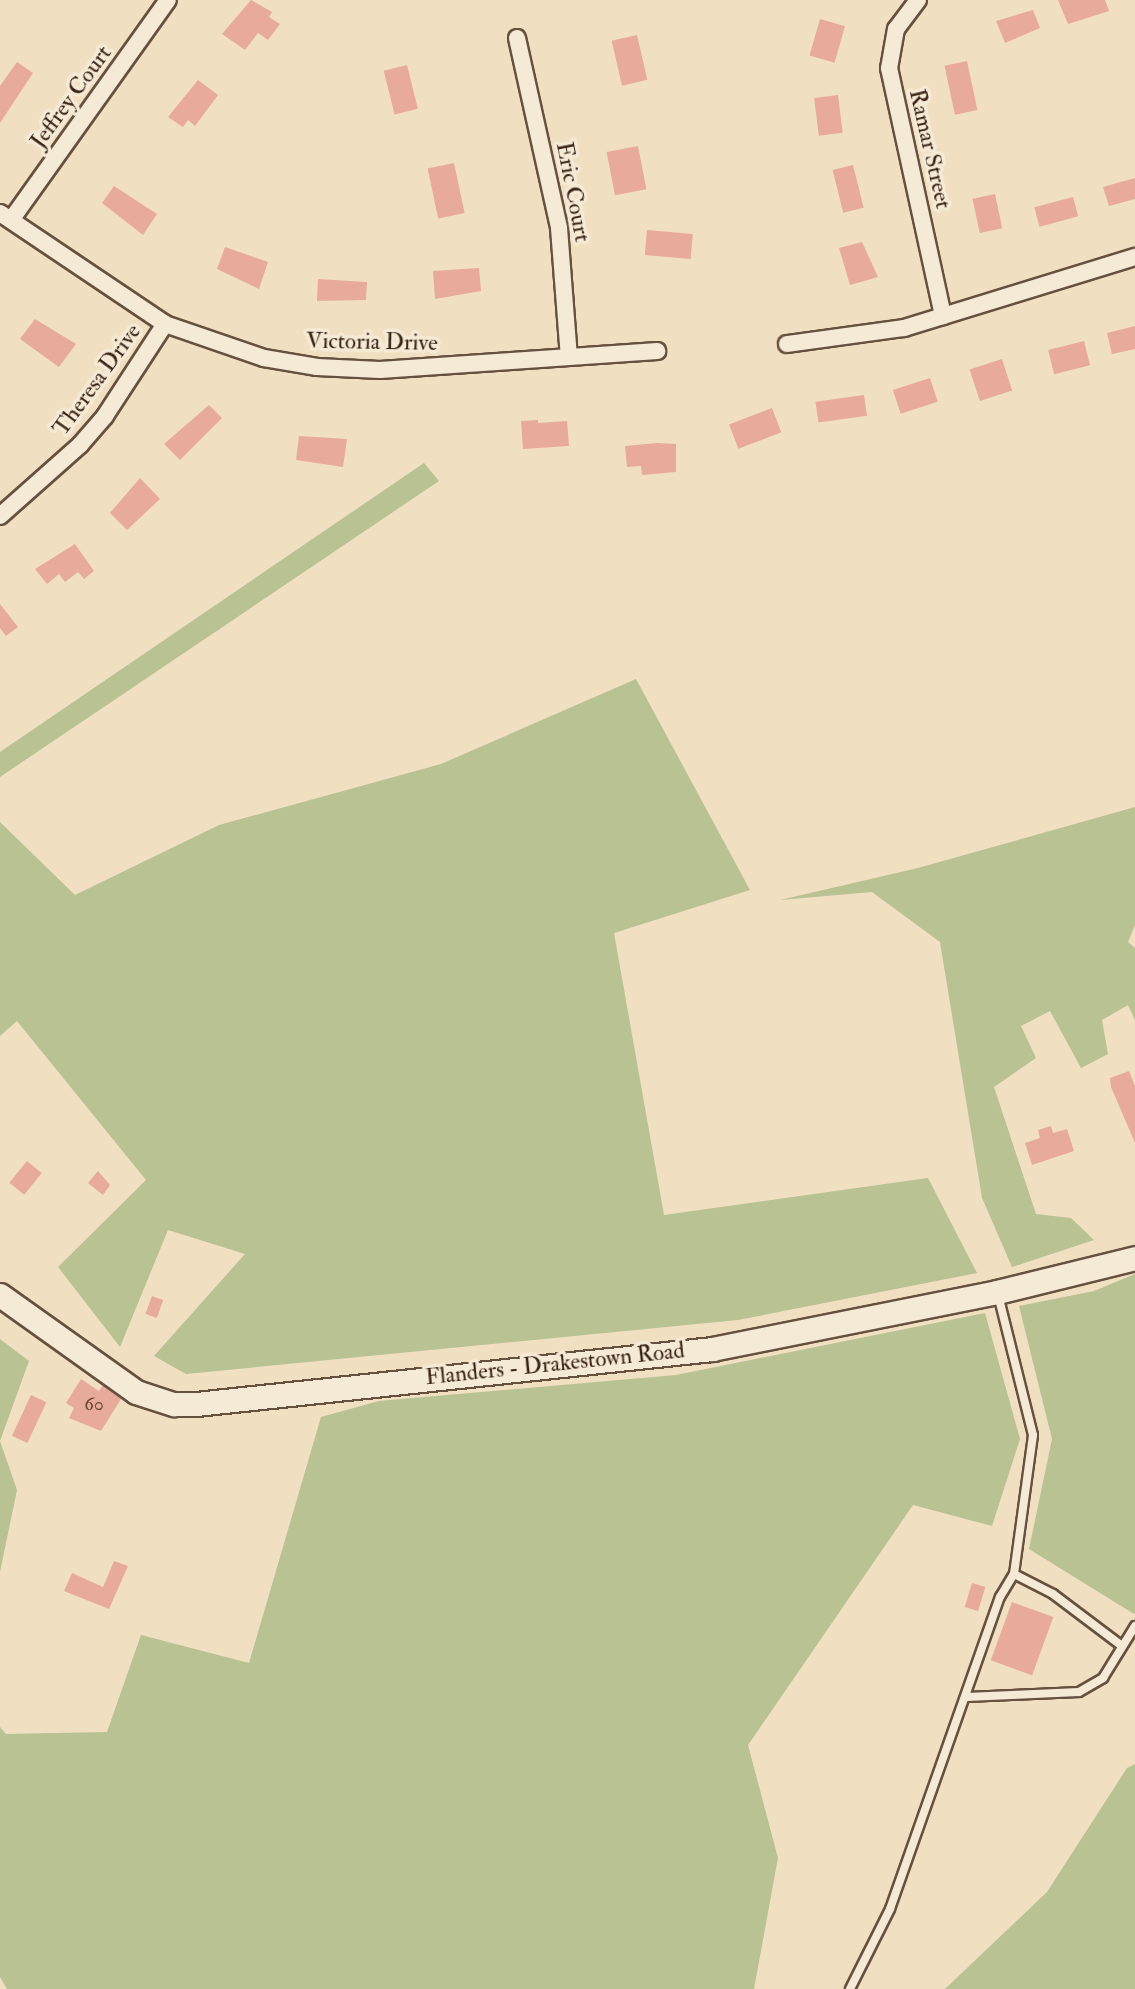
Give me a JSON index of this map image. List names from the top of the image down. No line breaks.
{"streets":{"street":["Jeffrey Court","Ramar Street","Eric Court","Victoria Drive","Theresa Drive","Flanders - Drakestown Road"]},"crossings":[["Jeffrey Court","Victoria Drive"],["Eric Court","Victoria Drive"],["Victoria Drive","Theresa Drive"]],"house_numbers":["60"]}
